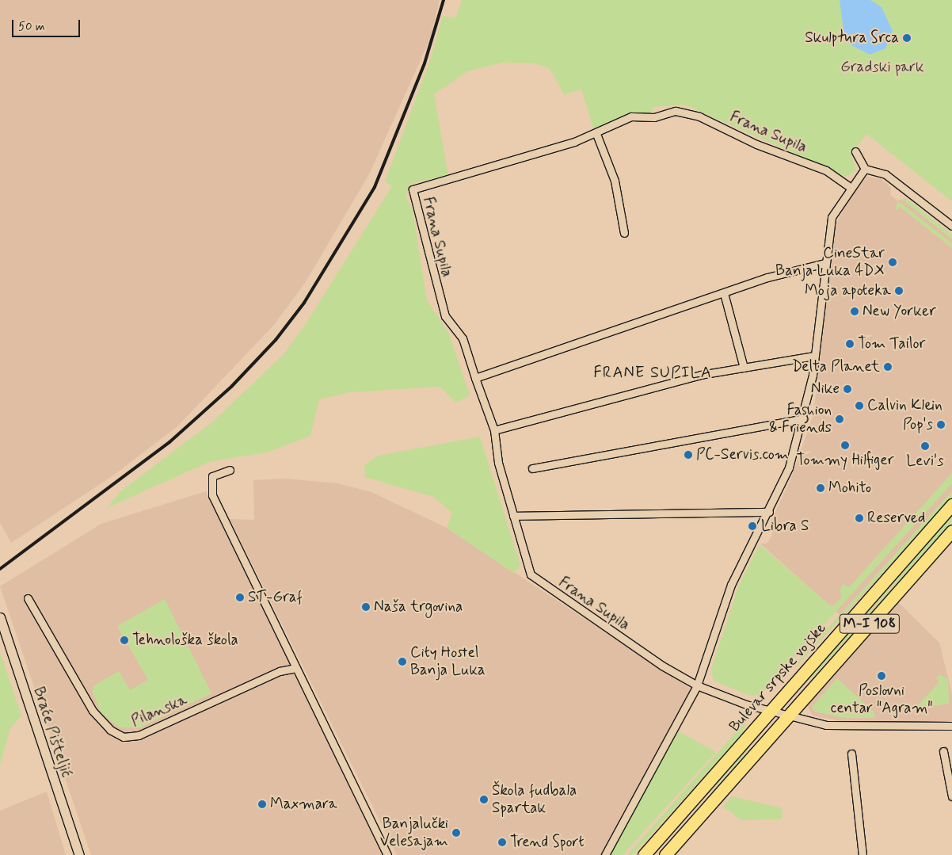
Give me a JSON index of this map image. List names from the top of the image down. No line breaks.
{"streets":{"main road":["M-I 108","Bulevar srpske vojske"],"street":["Frana Supila","Pilanska","Braće Pišteljić"]},"crossings":[["Frana Supila","M-I 108"],["Frana Supila","Bulevar srpske vojske"]],"districts":["FRANE SUPILA"],"parks":["Gradski park"],"places":["Skulptura Srca","CineStar Banja Luka 4DX","Moja apoteka","New Yorker","Tom Tailor","Delta Planet","Nike","Calvin Klein","Fashion & Friends","Pop's","Tommy Hilfiger","Levi's","PC-Servis.com","Mohito","Reserved","Libra S","ST-Graf","Naša trgovina","Tehnološka škola","City Hostel Banja Luka","Poslovni centar \"Agram\"","Škola fudbala Spartak","Maxmara","Banjalučki Velesajam","Trend Sport"],"scale_bar":"50 m"}
